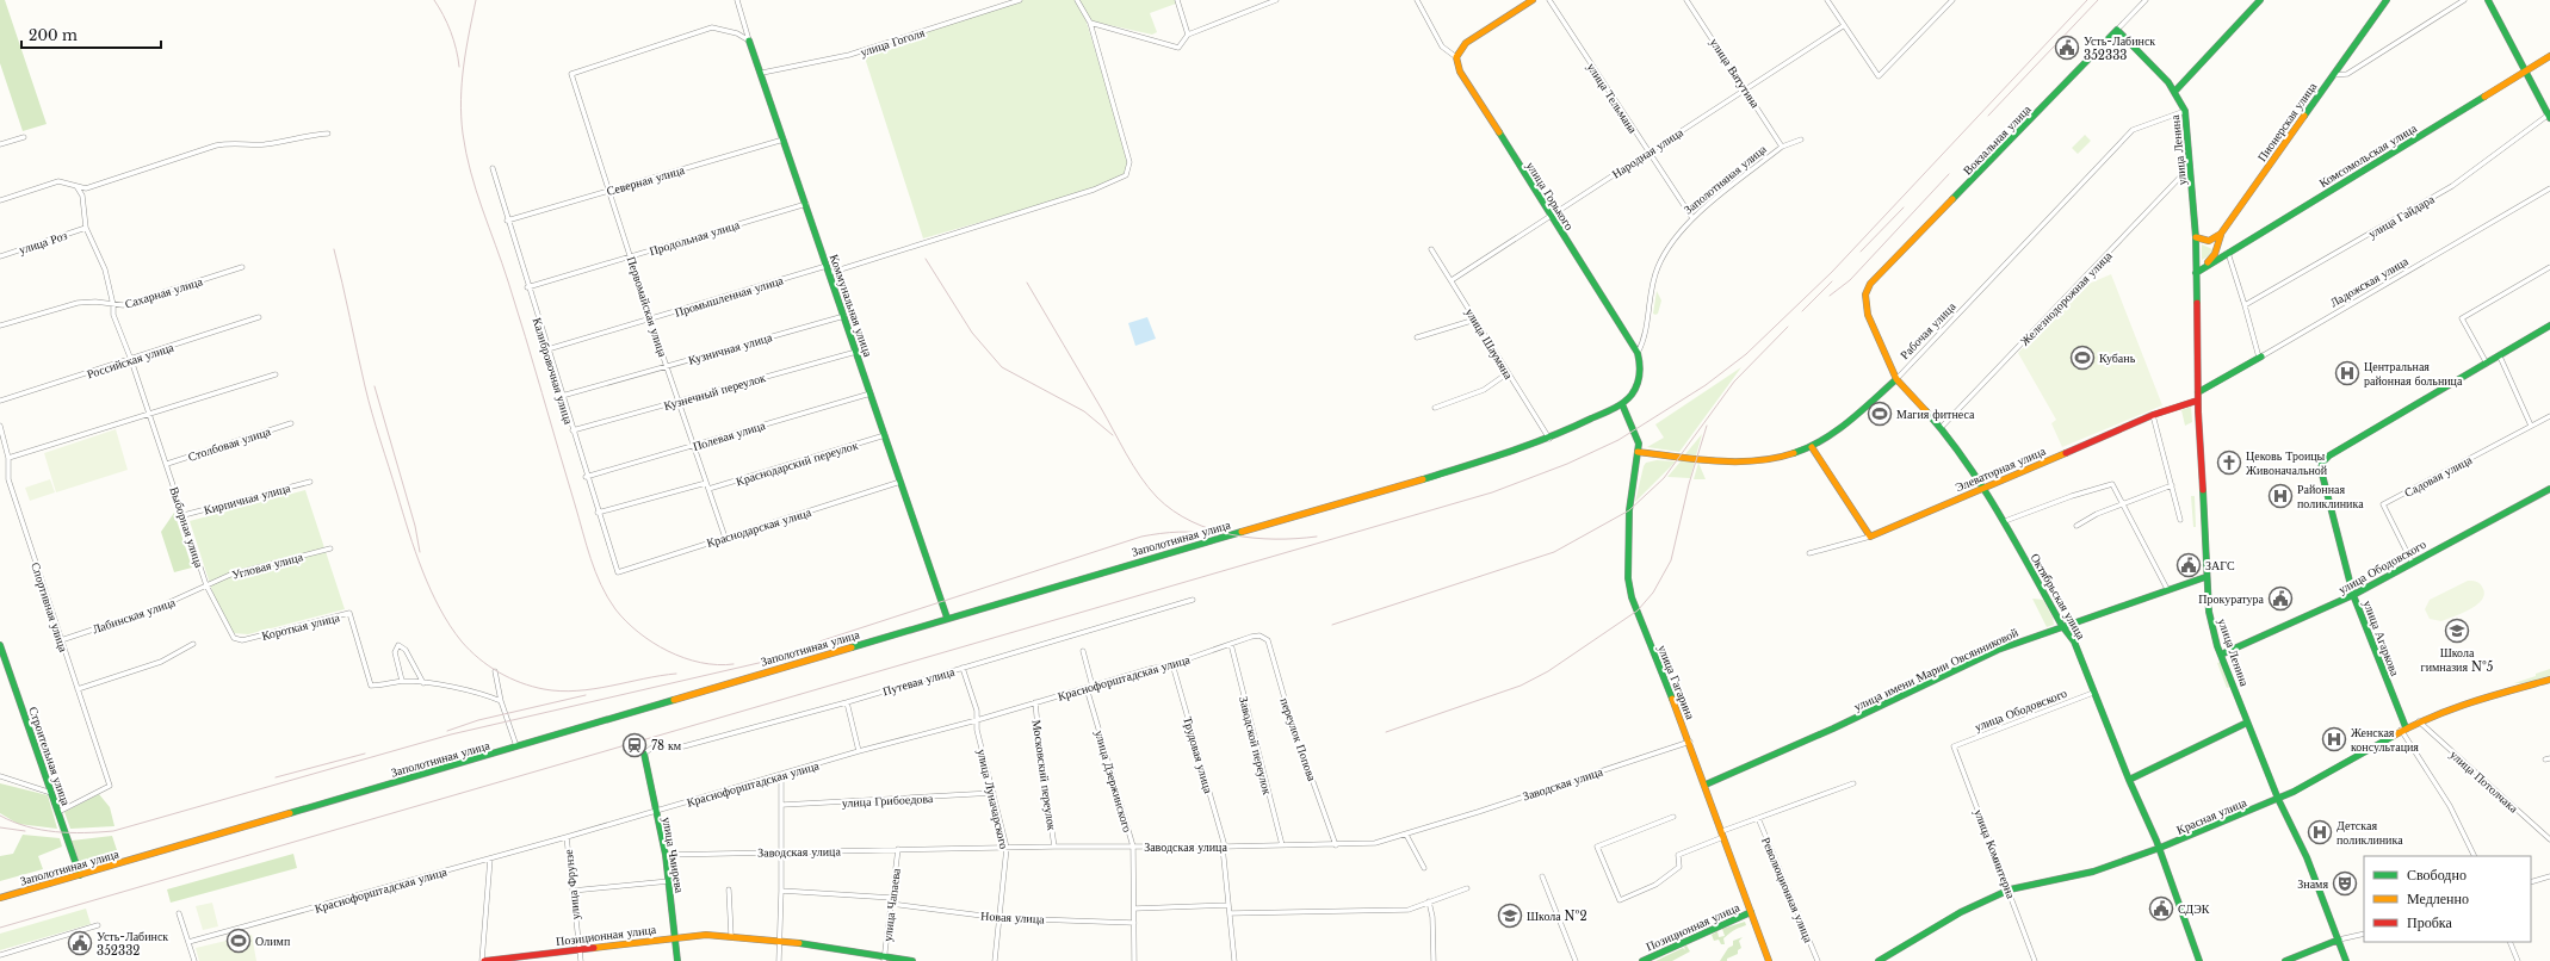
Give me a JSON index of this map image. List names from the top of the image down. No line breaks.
{"streets":{"street":["улица Гоголя","улица Ватутина","улица Тельмана","Пионерская улица","Вокзальная улица","улица Ленина","Народная улица","Комсомольская улица","Заполотняная улица","Северная улица","улица Горького","улица Гайдара","Продольная улица","улица Роз","Ладожская улица","Сахарная улица","Промышленная улица","Железнодорожная улица","Коммунальная улица","Первомайская улица","Рабочая улица","улица Шаумяна","Кузничная улица","Российская улица","Калибровочная улица","Кузнечный переулок","Полевая улица","Столбовая улица","Краснодарский переулок","Элеваторная улица","Садовая улица","Кирпичная улица","Выборная улица","Краснодарская улица","Угловая улица","улица Ободовского","Октябрьская улица","Спортивная улица","Лабинская улица","Короткая улица","улица Агаркова","улица имени Марии Овсянниковой","Краснофорштадская улица","Путевая улица","улица Гагарина","переулок Попова","Заводской переулок","Трудовая улица","Строительная улица","Московский переулок","улица Дзержинского","улица Потолчака","Заводская улица","улица Луначарского","улица Грибоедова","Красная улица","улица Коминтерна","улица Чмирева","улица Фрунзе","Революционная улица","улица Чапаева","Новая улица","Позиционная улица"]},"crossings":[["улица Гоголя","Коммунальная улица"],["улица Ватутина","Народная улица"],["улица Ватутина","Заполотняная улица"],["улица Тельмана","Народная улица"],["улица Тельмана","Заполотняная улица"],["Вокзальная улица","улица Ленина"],["Вокзальная улица","Октябрьская улица"],["улица Ленина","Комсомольская улица"],["улица Ленина","Ладожская улица"],["улица Ленина","Железнодорожная улица"],["улица Ленина","Рабочая улица"],["улица Ленина","Элеваторная улица"],["улица Ленина","улица Ободовского"],["улица Ленина","улица имени Марии Овсянниковой"],["улица Ленина","Красная улица"],["Народная улица","улица Горького"],["Народная улица","улица Шаумяна"],["Заполотняная улица","улица Горького"],["Заполотняная улица","Коммунальная улица"],["Заполотняная улица","улица Шаумяна"],["Заполотняная улица","улица Гагарина"],["Заполотняная улица","Строительная улица"],["Северная улица","Коммунальная улица"],["Северная улица","Первомайская улица"],["Северная улица","Калибровочная улица"],["улица Горького","улица Гагарина"],["Продольная улица","Коммунальная улица"],["Продольная улица","Первомайская улица"],["Продольная улица","Калибровочная улица"],["улица Роз","Выборная улица"],["Сахарная улица","Выборная улица"],["Промышленная улица","Коммунальная улица"],["Промышленная улица","Первомайская улица"],["Промышленная улица","Калибровочная улица"],["Железнодорожная улица","Октябрьская улица"],["Коммунальная улица","Первомайская улица"],["Коммунальная улица","Кузничная улица"],["Коммунальная улица","Кузнечный переулок"],["Коммунальная улица","Полевая улица"],["Коммунальная улица","Краснодарский переулок"],["Коммунальная улица","Краснодарская улица"],["Первомайская улица","Кузничная улица"],["Первомайская улица","Кузнечный переулок"],["Первомайская улица","Полевая улица"],["Первомайская улица","Краснодарский переулок"],["Первомайская улица","Краснодарская улица"],["Рабочая улица","Октябрьская улица"],["Рабочая улица","улица Гагарина"],["Кузничная улица","Калибровочная улица"],["Российская улица","Выборная улица"],["Калибровочная улица","Кузнечный переулок"],["Калибровочная улица","Полевая улица"],["Калибровочная улица","Краснодарская улица"],["Столбовая улица","Выборная улица"],["Элеваторная улица","Октябрьская улица"],["Садовая улица","улица Ободовского"],["Кирпичная улица","Выборная улица"],["Выборная улица","Угловая улица"],["Выборная улица","Лабинская улица"],["Выборная улица","Короткая улица"],["Угловая улица","Лабинская улица"],["улица Ободовского","Октябрьская улица"],["улица Ободовского","улица Агаркова"],["улица Ободовского","улица Коминтерна"],["Октябрьская улица","улица имени Марии Овсянниковой"],["Октябрьская улица","Красная улица"],["Спортивная улица","Лабинская улица"],["Спортивная улица","Строительная улица"],["улица Агаркова","Красная улица"],["улица имени Марии Овсянниковой","улица Гагарина"],["Краснофорштадская улица","переулок Попова"],["Краснофорштадская улица","Заводской переулок"],["Краснофорштадская улица","Трудовая улица"],["Краснофорштадская улица","Московский переулок"],["Краснофорштадская улица","улица Дзержинского"],["Краснофорштадская улица","улица Луначарского"],["Краснофорштадская улица","улица Чмирева"],["Краснофорштадская улица","улица Фрунзе"],["Путевая улица","улица Луначарского"],["Путевая улица","улица Чмирева"],["улица Гагарина","Заводская улица"],["улица Гагарина","Позиционная улица"],["переулок Попова","Заводская улица"],["Заводской переулок","Заводская улица"],["Трудовая улица","Заводская улица"],["Московский переулок","Заводская улица"],["улица Дзержинского","Заводская улица"],["улица Дзержинского","Новая улица"],["улица Потолчака","Красная улица"],["Заводская улица","улица Луначарского"],["Заводская улица","улица Чмирева"],["Заводская улица","улица Чапаева"],["улица Луначарского","улица Грибоедова"],["улица Луначарского","Новая улица"],["Красная улица","улица Коминтерна"],["улица Чмирева","Позиционная улица"],["улица Фрунзе","Позиционная улица"],["улица Чапаева","Новая улица"],["улица Чапаева","Позиционная улица"]],"places":{"public building":["Усть-Лабинск 352333","ЗАГС","Прокуратура","СДЭК","Усть-Лабинск 352332"],"sports":["Кубань","Магия фитнеса","Олимп"],"hospital":["Центральная районная больница","Районная поликлиника","Женская консультация","Детская поликлиника"],"church":["Цековь Троицы Живоначальной"],"school or university":["Школа гимназия №5","Школа №2"],"station":["78 км"],"theatre":["Знамя"]},"legend":["Свободно","Медленно","Пробка"],"scale_bar":"200 m"}
